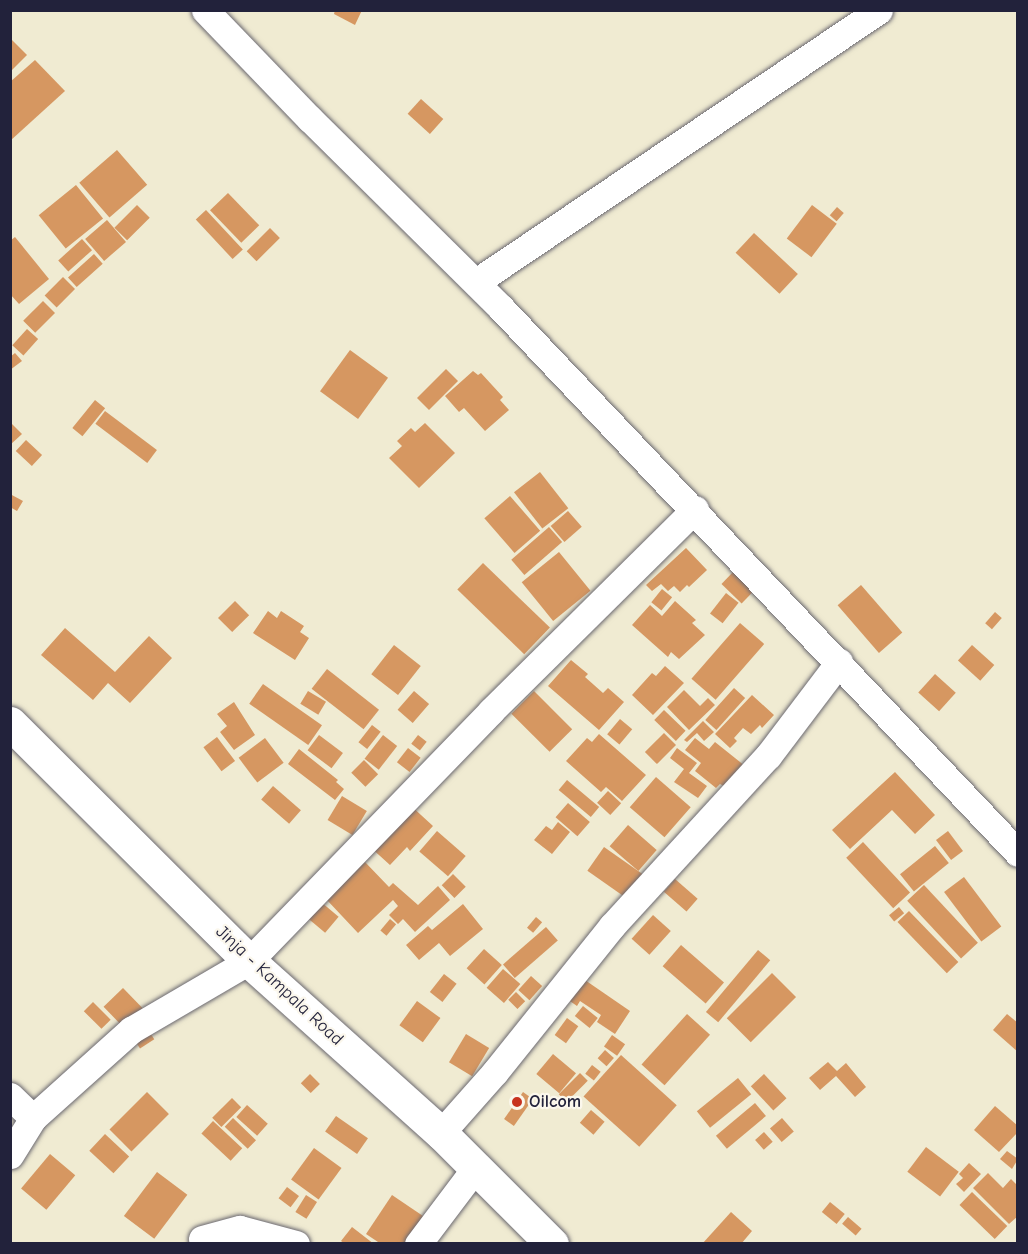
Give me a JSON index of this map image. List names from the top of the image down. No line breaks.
{"streets":{"highway":["Jinja - Kampala Road"]},"places":["Oilcom"]}
